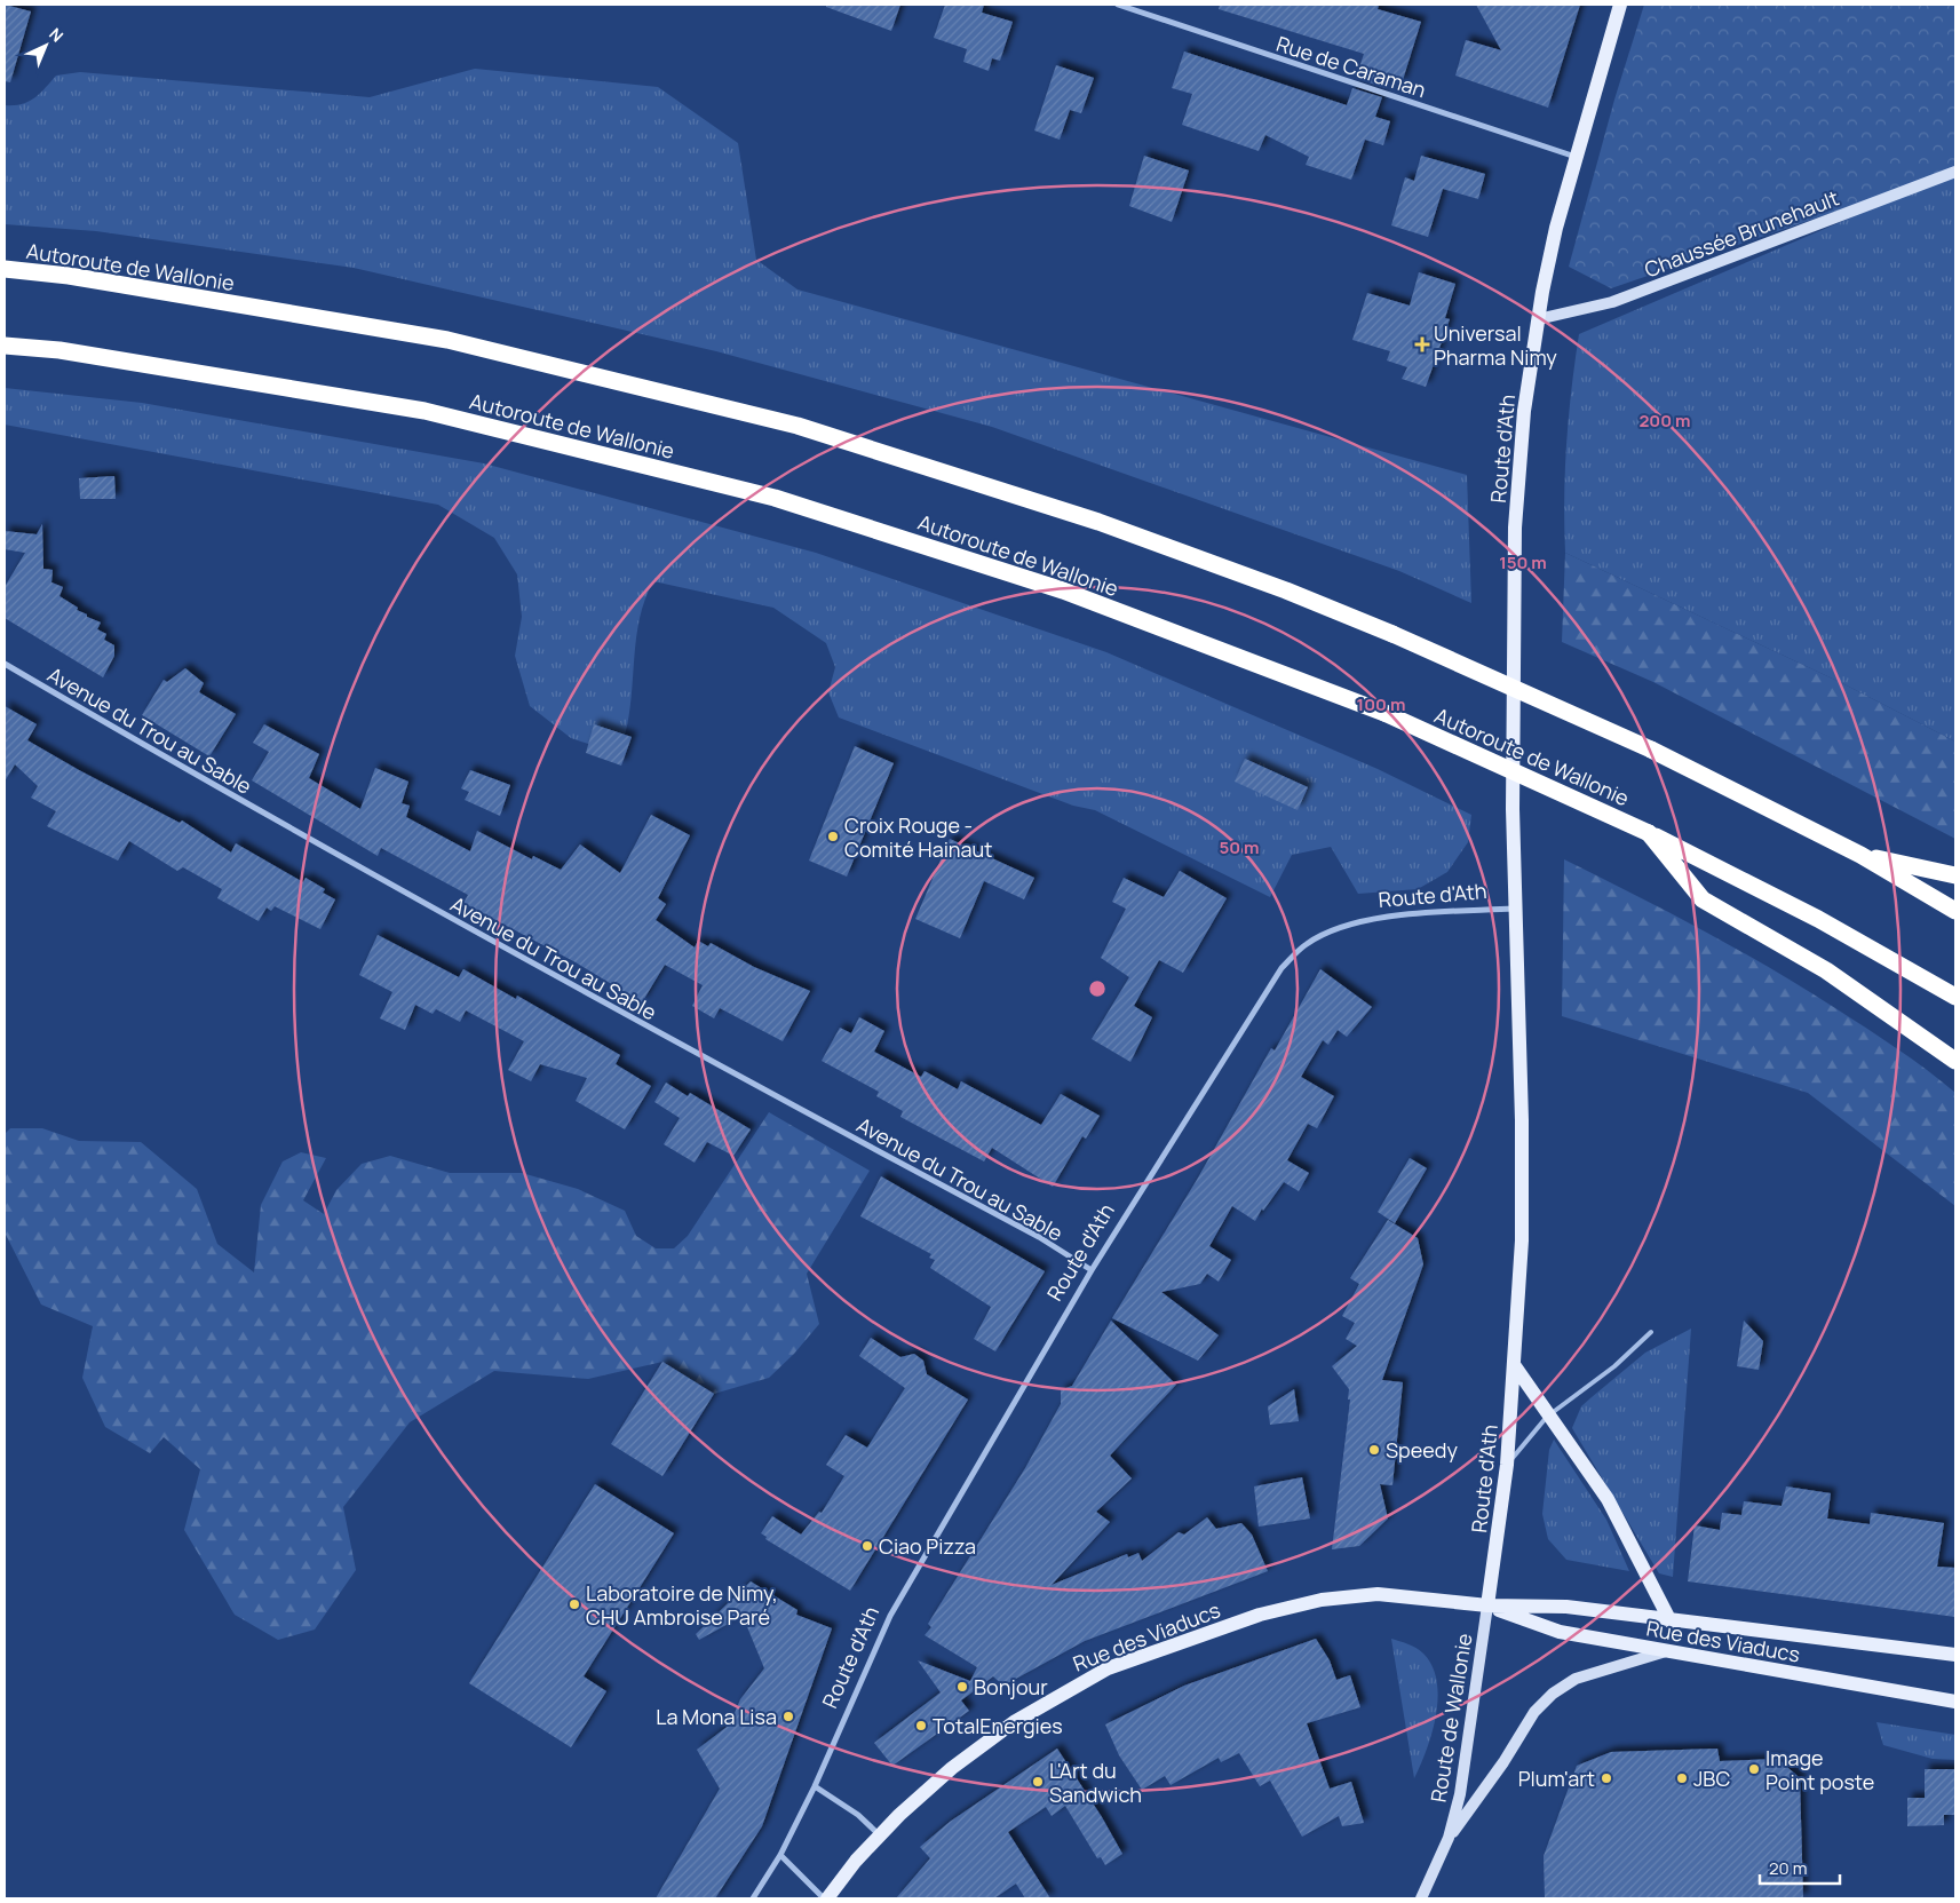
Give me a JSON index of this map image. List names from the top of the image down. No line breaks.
{"streets":{"highway":["Autoroute de Wallonie"],"main road":["Chaussée Brunehault","Route d'Ath","Rue des Viaducs","Route de Wallonie"],"street":["Rue de Caraman","Avenue du Trou au Sable"]},"crossings":[["Rue de Caraman","Route d'Ath"],["Chaussée Brunehault","Route d'Ath"],["Route d'Ath","Avenue du Trou au Sable"],["Route d'Ath","Rue des Viaducs"],["Route d'Ath","Route de Wallonie"],["Rue des Viaducs","Route de Wallonie"]],"places":{"health":["Universal Pharma Nimy"],"other":["Croix Rouge - Comité Hainaut","Speedy","Ciao Pizza","Laboratoire de Nimy, CHU Ambroise Paré","Bonjour","La Mona Lisa","TotalEnergies","Image Point poste","Plum'art","JBC","L'Art du Sandwich"]},"scale_bar":"20 m","north":"top right","rings":["200 m","150 m","100 m","50 m"]}
